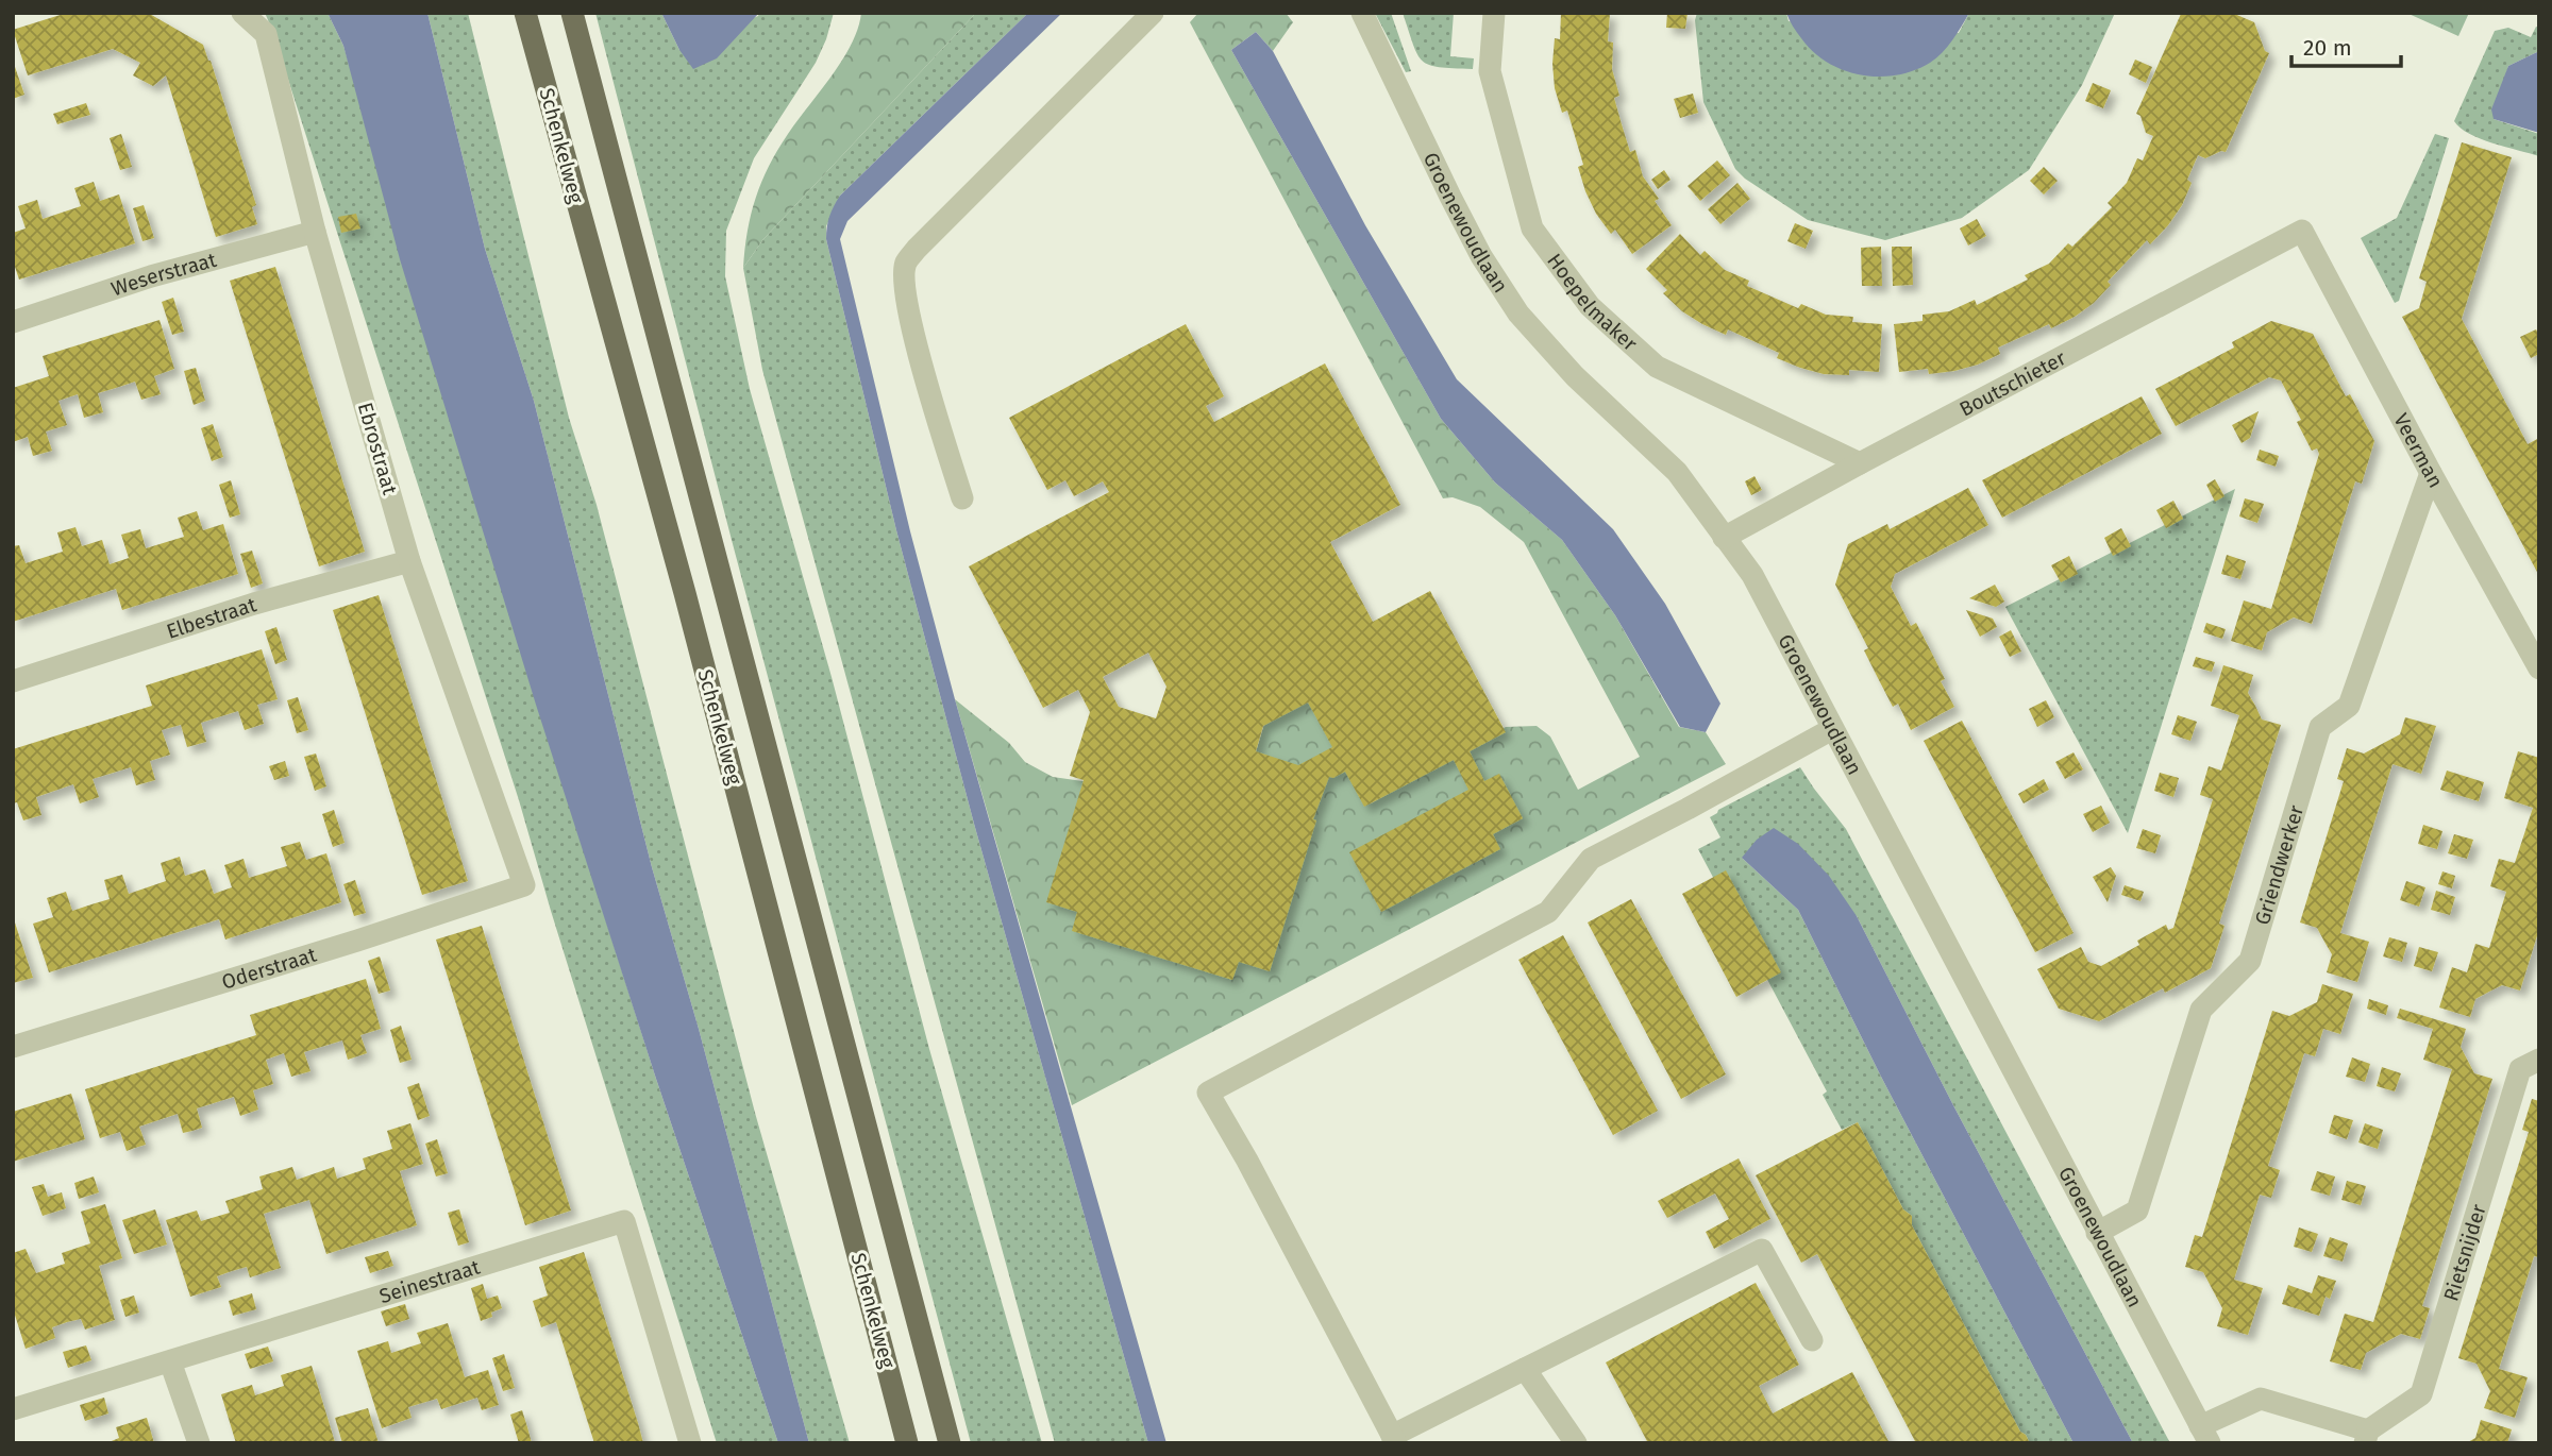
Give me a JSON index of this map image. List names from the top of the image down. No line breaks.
{"streets":{"main road":["Schenkelweg"],"street":["Groenewoudlaan","Weserstraat","Hoepelmaker","Boutschieter","Ebrostraat","Veerman","Elbestraat","Griendwerker","Oderstraat","Rietsnijder","Seinestraat"]},"crossings":[["Groenewoudlaan","Boutschieter"],["Groenewoudlaan","Griendwerker"],["Groenewoudlaan","Rietsnijder"],["Weserstraat","Ebrostraat"],["Hoepelmaker","Boutschieter"],["Boutschieter","Veerman"],["Ebrostraat","Elbestraat"],["Ebrostraat","Oderstraat"],["Veerman","Griendwerker"]],"scale_bar":"20 m"}
